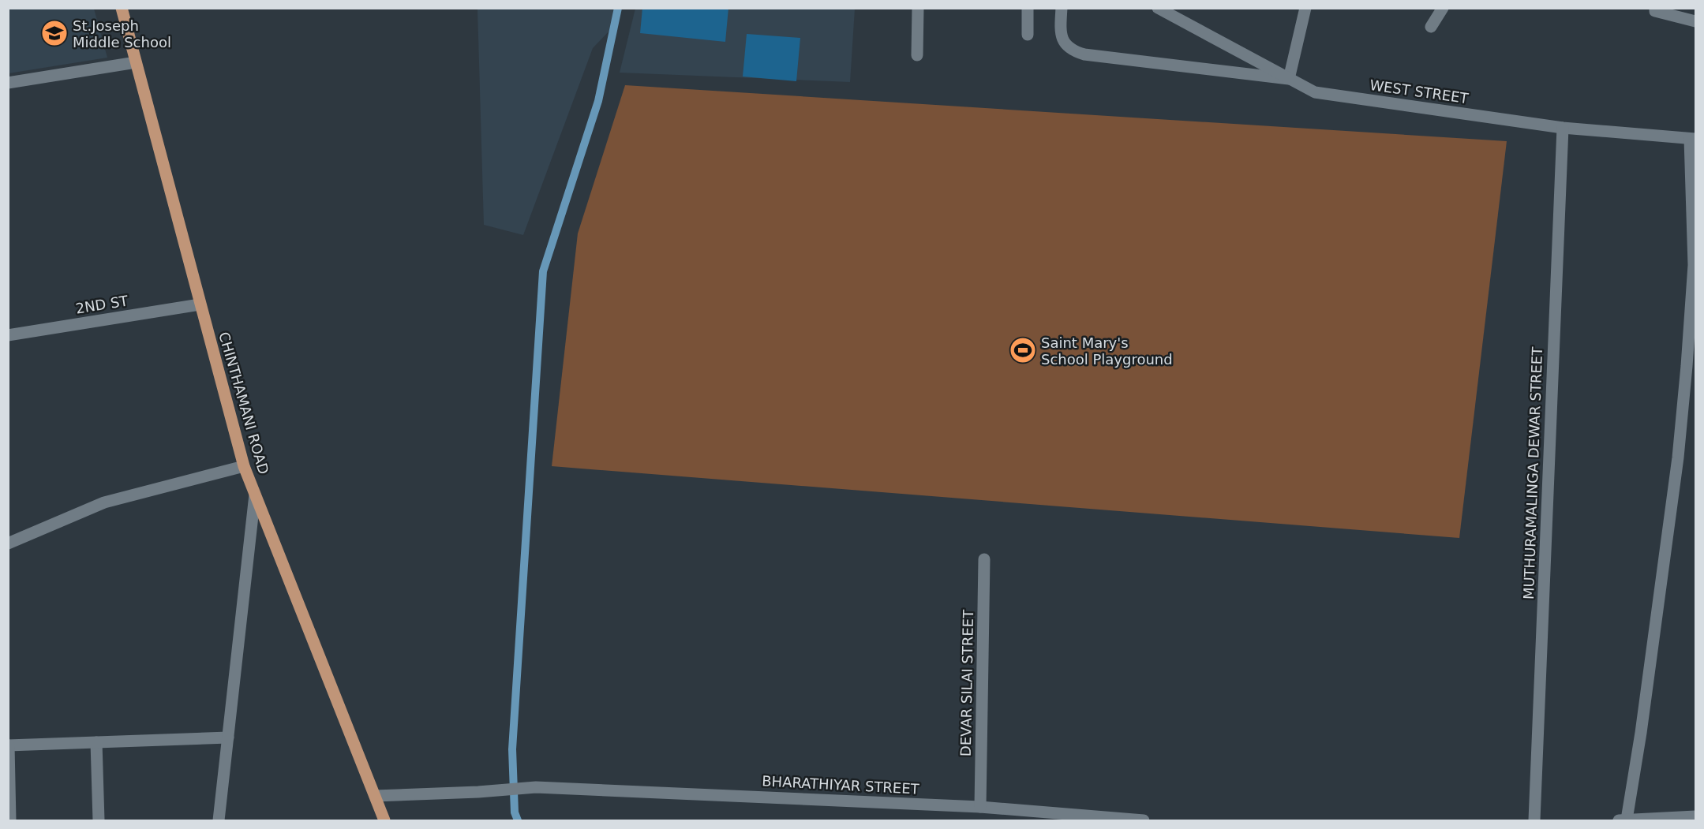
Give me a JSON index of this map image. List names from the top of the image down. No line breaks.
{"streets":{"main road":["CHINTHAMANI ROAD"],"street":["WEST STREET","2ND ST","MUTHURAMALINGA DEWAR STREET","DEVAR SILAI STREET","BHARATHIYAR STREET"]},"crossings":[["WEST STREET","MUTHURAMALINGA DEWAR STREET"],["2ND ST","CHINTHAMANI ROAD"],["CHINTHAMANI ROAD","BHARATHIYAR STREET"],["DEVAR SILAI STREET","BHARATHIYAR STREET"]],"places":{"school or university":["St.Joseph Middle School"],"sports":["Saint Mary's School Playground"]}}
